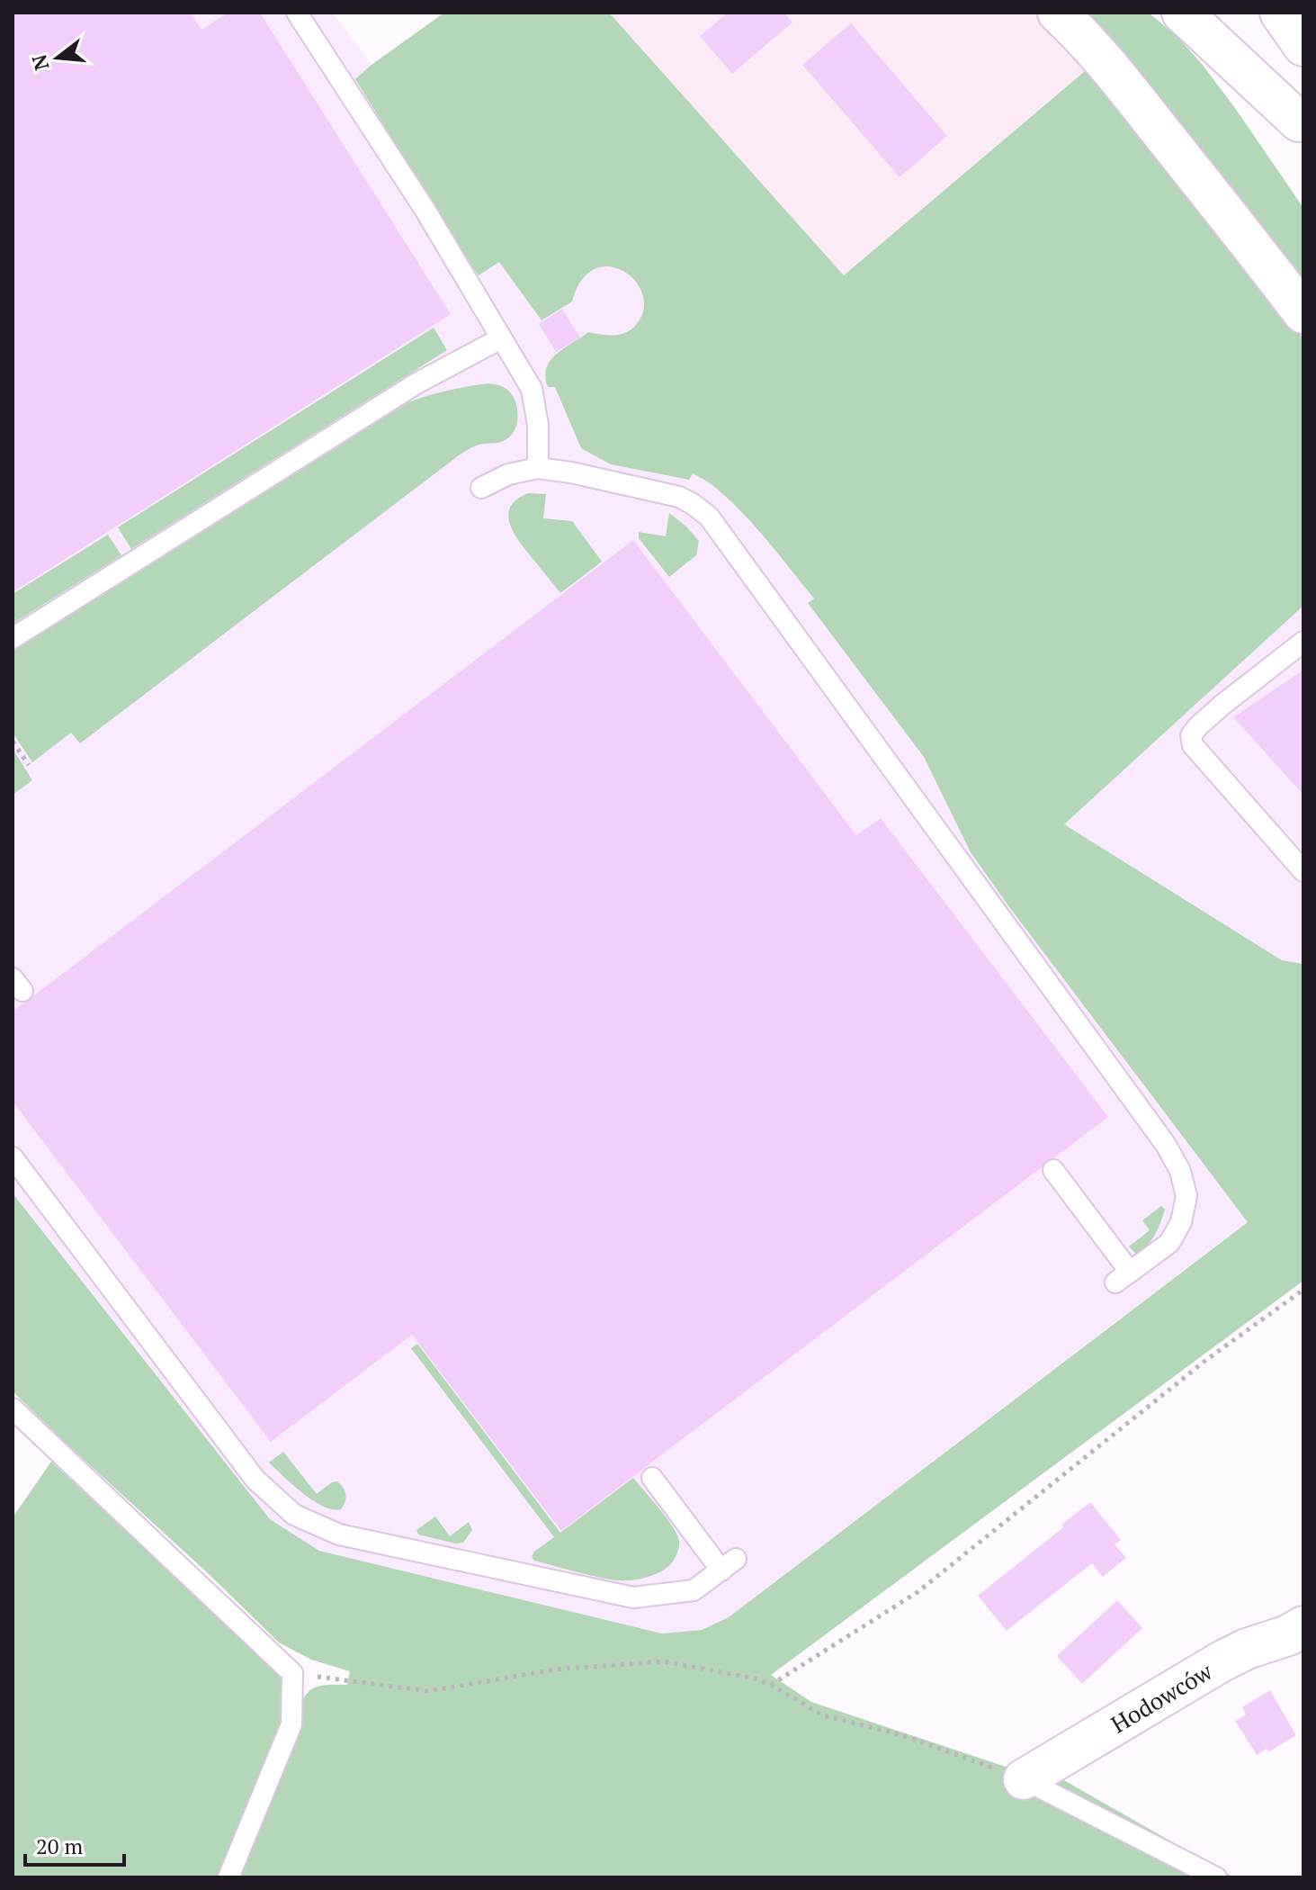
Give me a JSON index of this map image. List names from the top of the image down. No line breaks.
{"streets":{"main road":["Hodowców"]},"scale_bar":"20 m","north":"left"}
